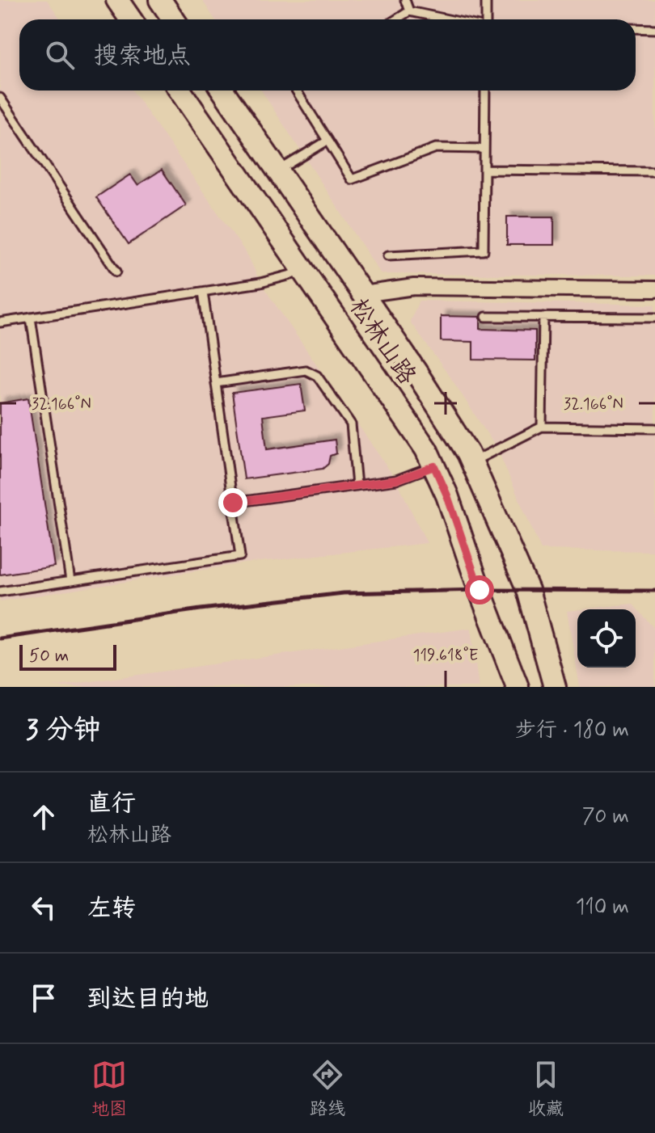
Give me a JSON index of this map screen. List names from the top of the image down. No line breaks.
{"streets":{"street":["松林山路"]},"scale_bar":"50 m","page":{"search":"搜索地点","scale":"50 m","heading":["3 分钟","步行 · 180 m"],"list":[["直行","松林山路","70 m"],["左转","110 m"],"到达目的地"],"nav":["地图","路线","收藏"]},"coordinates":["32.166°N","119.618°E"]}
